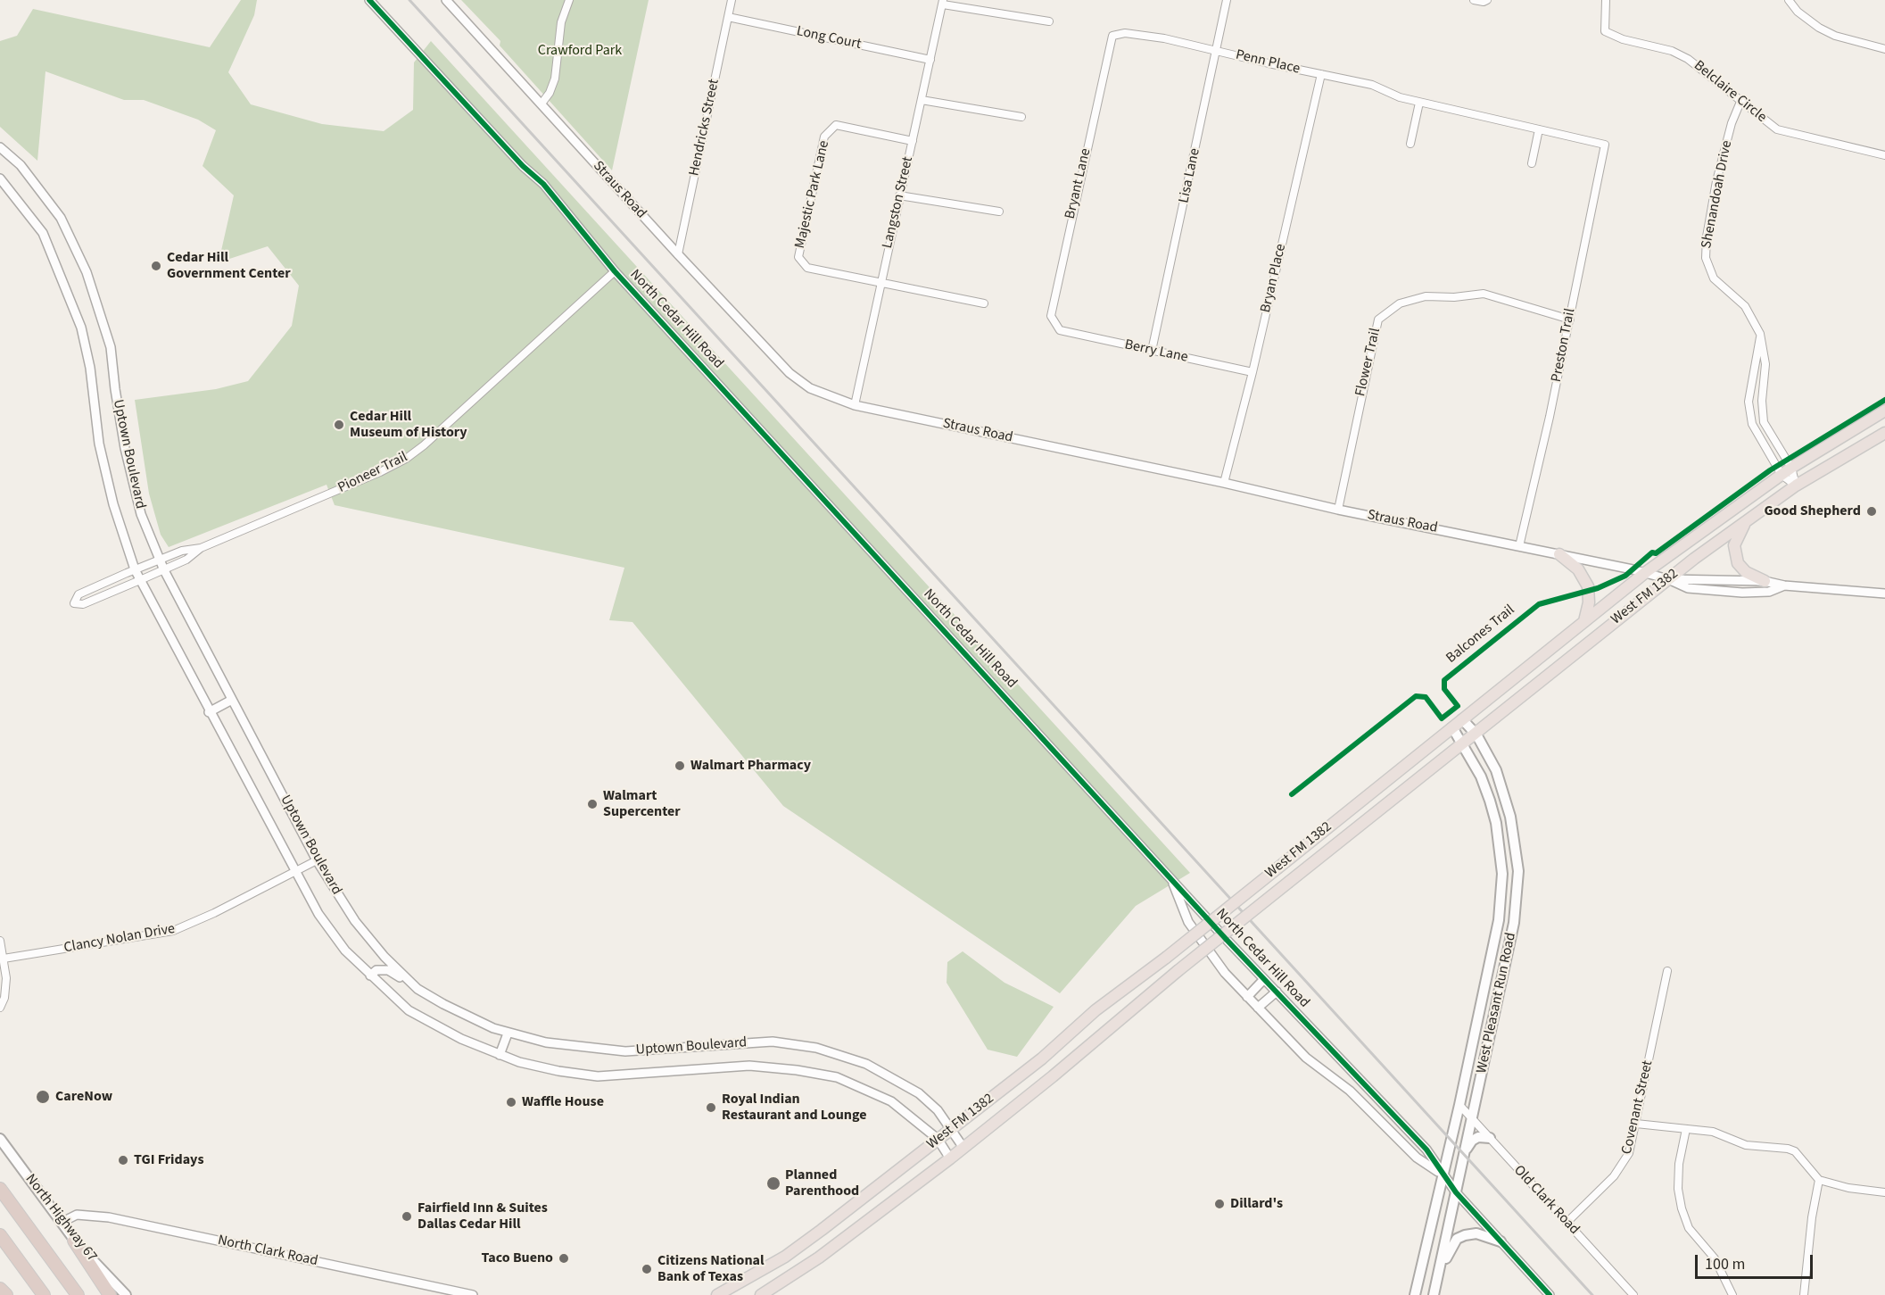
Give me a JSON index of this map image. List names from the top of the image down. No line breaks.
{"streets":{"main road":["West FM 1382","West Pleasant Run Road","North Highway 67"],"street":["Long Court","Penn Place","Belclaire Circle","Hendricks Street","Lisa Lane","Bryant Lane","Straus Road","Majestic Park Lane","Shenandoah Drive","Langston Street","Bryan Place","North Cedar Hill Road","Preston Trail","Berry Lane","Flower Trail","Uptown Boulevard","Pioneer Trail","Clancy Nolan Drive","Covenant Street","Old Clark Road","North Clark Road"],"cycle path":["Balcones Trail"]},"crossings":[["Long Court","Hendricks Street"],["Long Court","Langston Street"],["Penn Place","Lisa Lane"],["Penn Place","Bryant Lane"],["Penn Place","Bryan Place"],["Penn Place","Preston Trail"],["Belclaire Circle","Shenandoah Drive"],["Hendricks Street","Straus Road"],["Lisa Lane","Berry Lane"],["Bryant Lane","Berry Lane"],["Straus Road","Langston Street"],["Straus Road","Bryan Place"],["Straus Road","Preston Trail"],["Straus Road","Flower Trail"],["Straus Road","West FM 1382"],["Majestic Park Lane","Langston Street"],["Shenandoah Drive","West FM 1382"],["Bryan Place","Berry Lane"],["North Cedar Hill Road","Pioneer Trail"],["North Cedar Hill Road","West Pleasant Run Road"],["Preston Trail","Flower Trail"],["Uptown Boulevard","Pioneer Trail"],["Uptown Boulevard","West FM 1382"],["Uptown Boulevard","Clancy Nolan Drive"],["West FM 1382","West Pleasant Run Road"],["West Pleasant Run Road","Old Clark Road"],["Covenant Street","Old Clark Road"],["North Highway 67","North Clark Road"]],"parks":["Crawford Park"],"places":["Cedar Hill Government Center","Cedar Hill Museum of History","Good Shepherd","Walmart Pharmacy","Walmart Supercenter","CareNow","Waffle House","Royal Indian Restaurant and Lounge","TGI Fridays","Planned Parenthood","Dillard's","Fairfield Inn & Suites Dallas Cedar Hill","Taco Bueno","Citizens National Bank of Texas"],"scale_bar":"100 m"}
